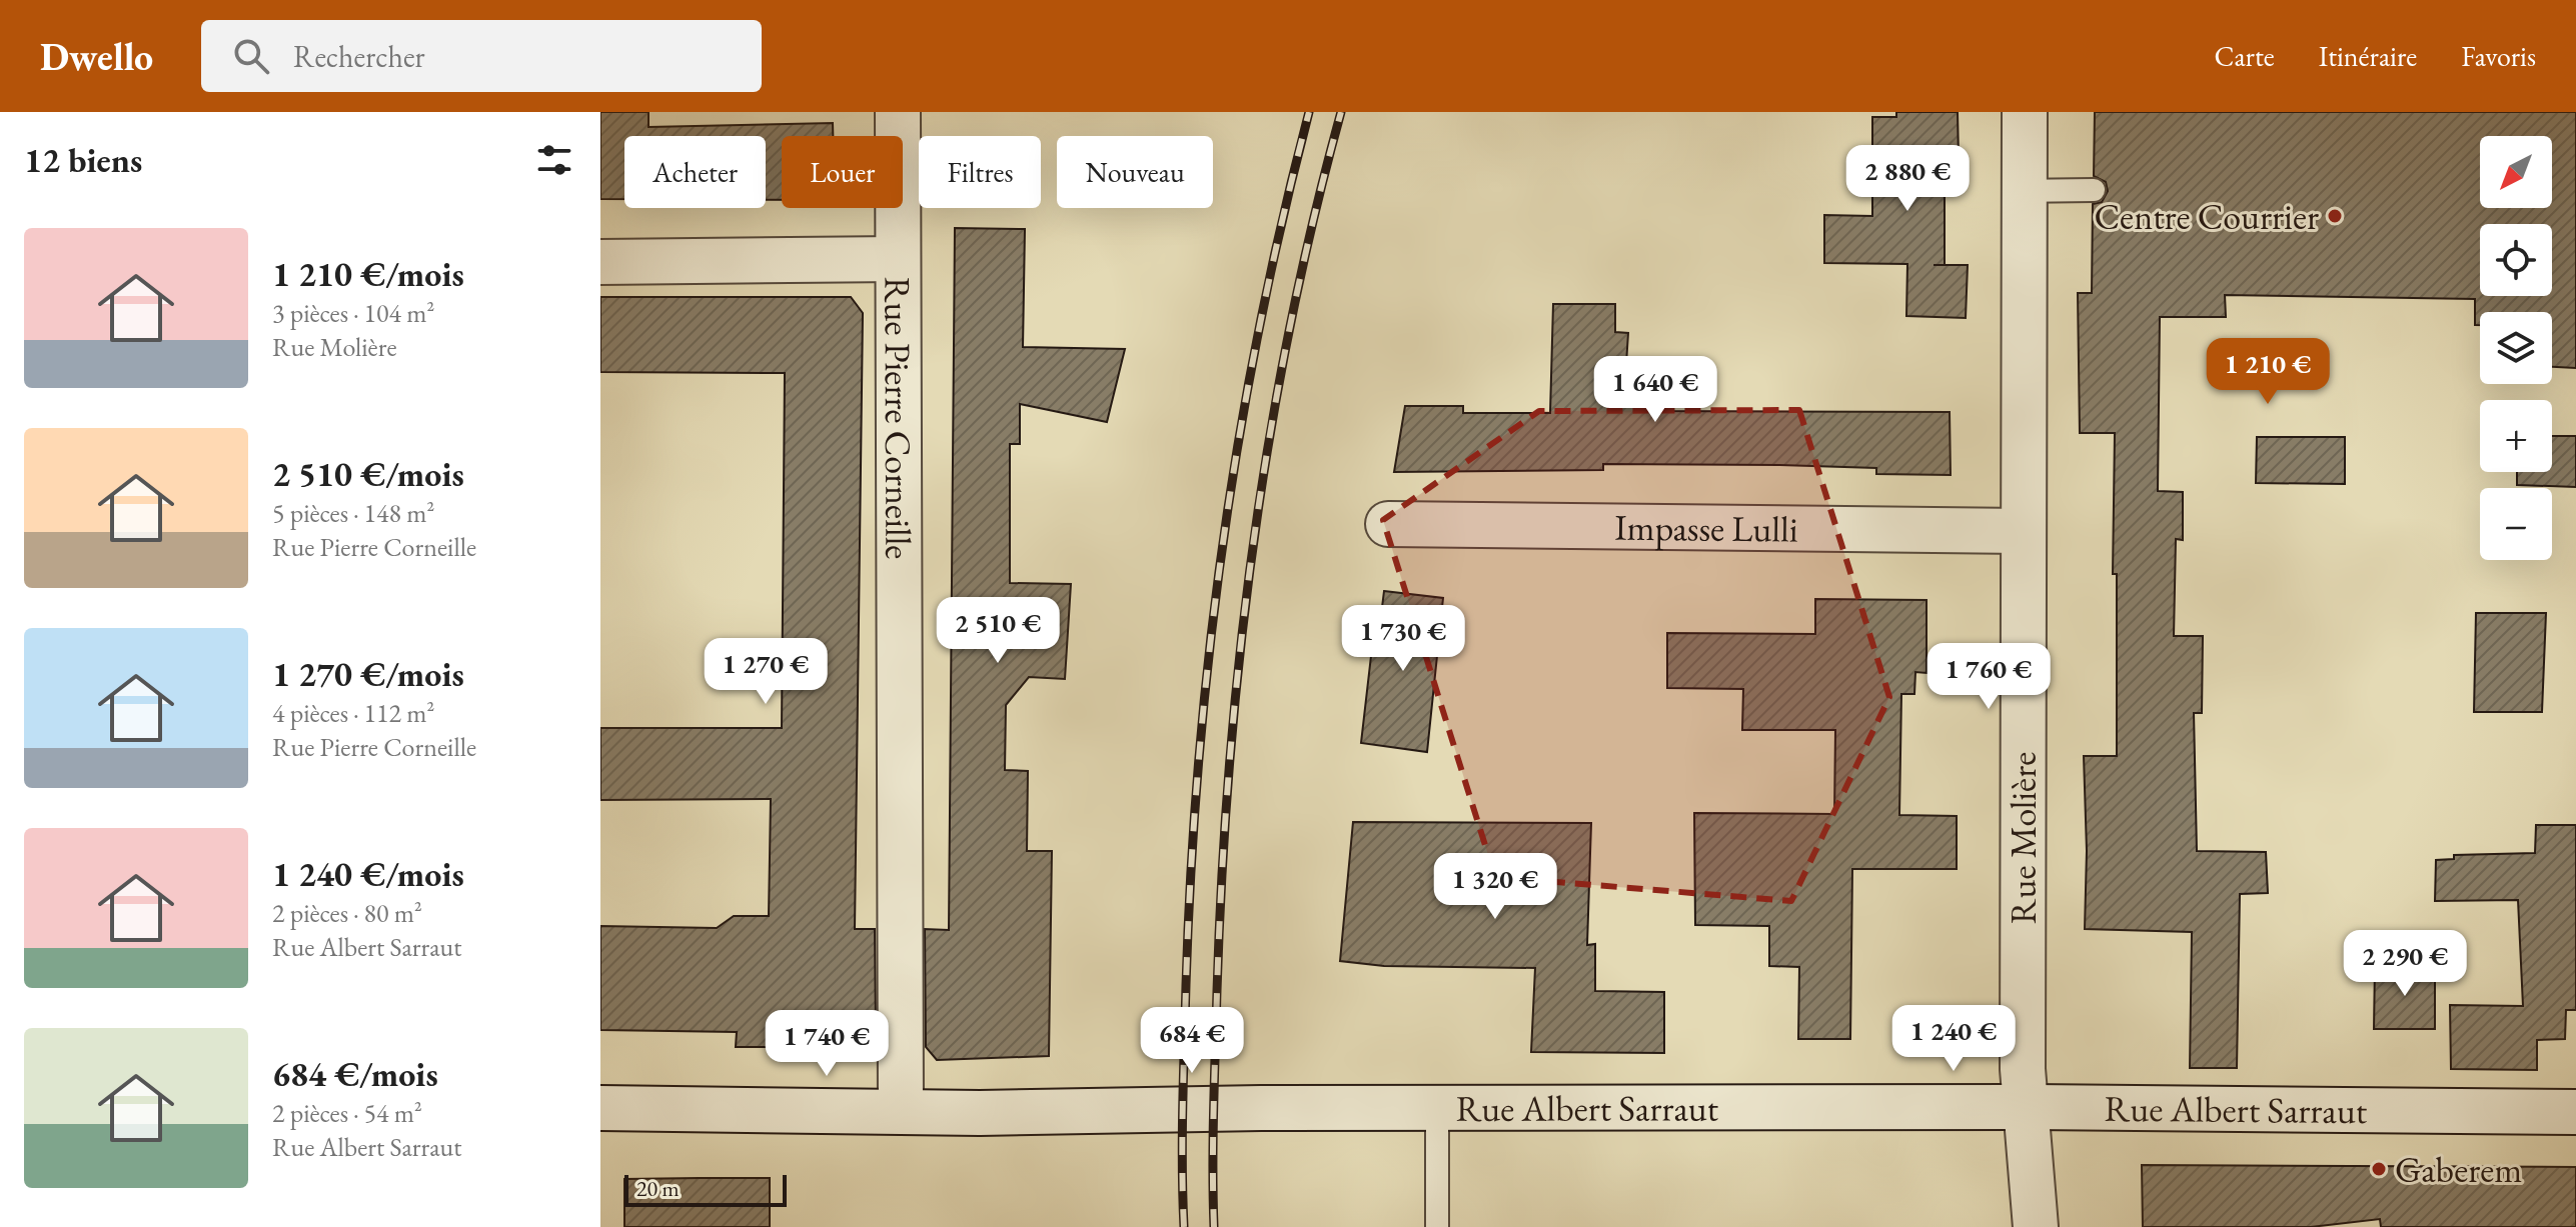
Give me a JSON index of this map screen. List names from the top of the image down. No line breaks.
{"streets":{"street":["Rue Pierre Corneille","Impasse Lulli","Rue Molière","Rue Albert Sarraut"]},"crossings":[["Rue Pierre Corneille","Rue Albert Sarraut"],["Impasse Lulli","Rue Molière"],["Rue Molière","Rue Albert Sarraut"]],"places":["Centre Courrier","Gaberem"],"scale_bar":"20 m","north":"bottom left","page":{"header":"Dwello","search":"Rechercher","nav":["Carte","Itinéraire","Favoris"],"heading":"12 biens","map_buttons":["+","−"],"chip":["Acheter","Louer","Filtres","Nouveau"],"price":["2 880 €","1 210 €","1 640 €","2 510 €","1 730 €","1 270 €","1 760 €","1 320 €","2 290 €","1 240 €","684 €","1 740 €"],"list":[{"name":"1 210 €/mois","note":"3 pièces · 104 m² · Rue Molière"},{"name":"2 510 €/mois","note":"5 pièces · 148 m² · Rue Pierre Corneille"},{"name":"1 270 €/mois","note":"4 pièces · 112 m² · Rue Pierre Corneille"},{"name":"1 240 €/mois","note":"2 pièces · 80 m² · Rue Albert Sarraut"},{"name":"684 €/mois","note":"2 pièces · 54 m² · Rue Albert Sarraut"}],"scale":"20 m"}}
